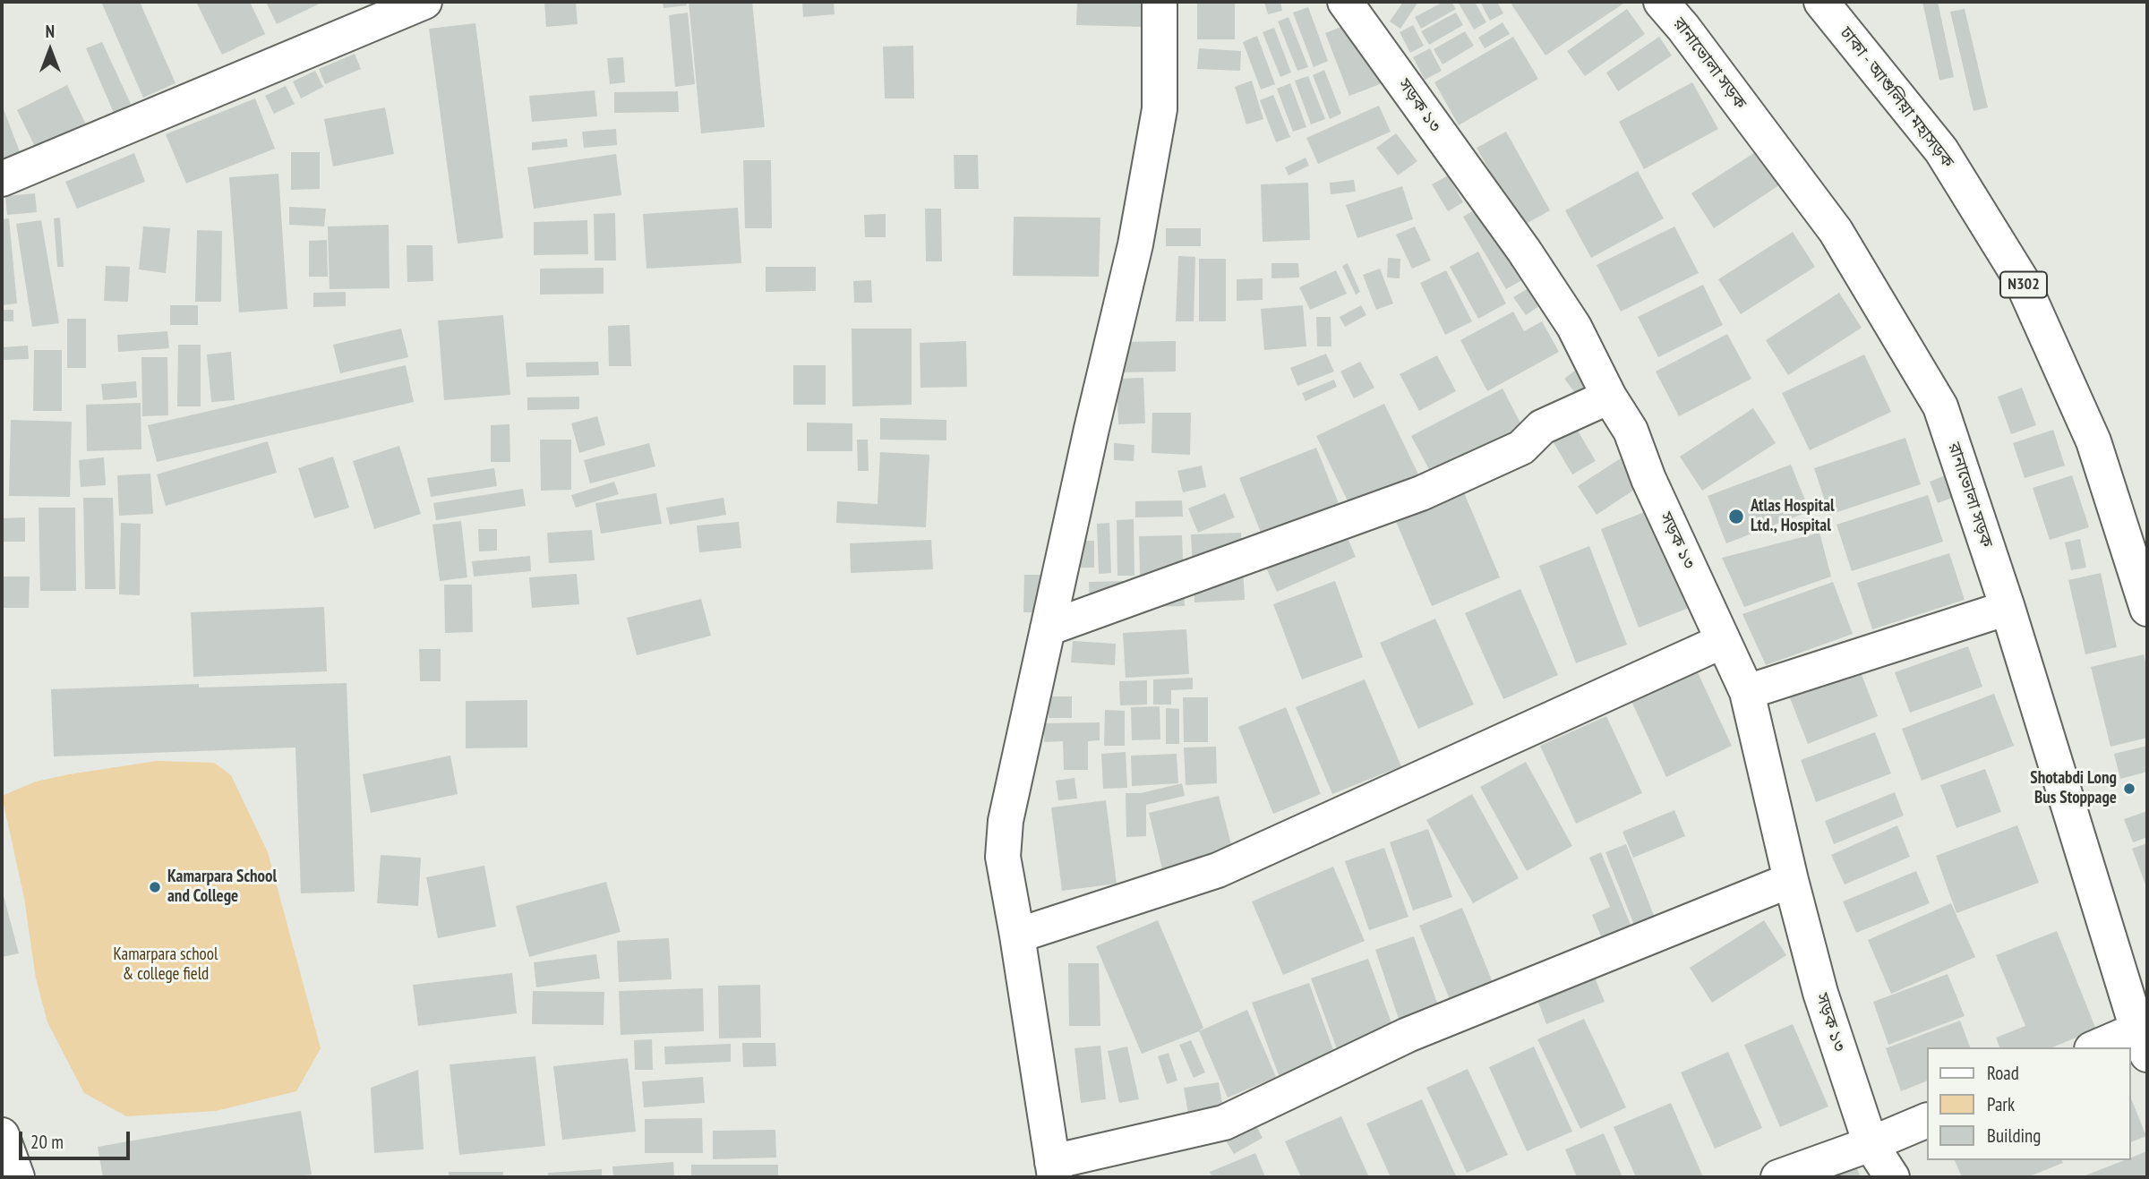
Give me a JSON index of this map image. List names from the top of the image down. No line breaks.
{"streets":{"main road":["রানাভোলা সড়ক","ঢাকা - আশুলিয়া মহাসড়ক","সড়ক ১৩","N302"]},"parks":["Kamarpara school & college field"],"places":["Atlas Hospital Ltd., Hospital","Shotabdi Long Bus Stoppage","Kamarpara School and College"],"legend":["Road","Park","Building"],"scale_bar":"20 m","north":"top"}
